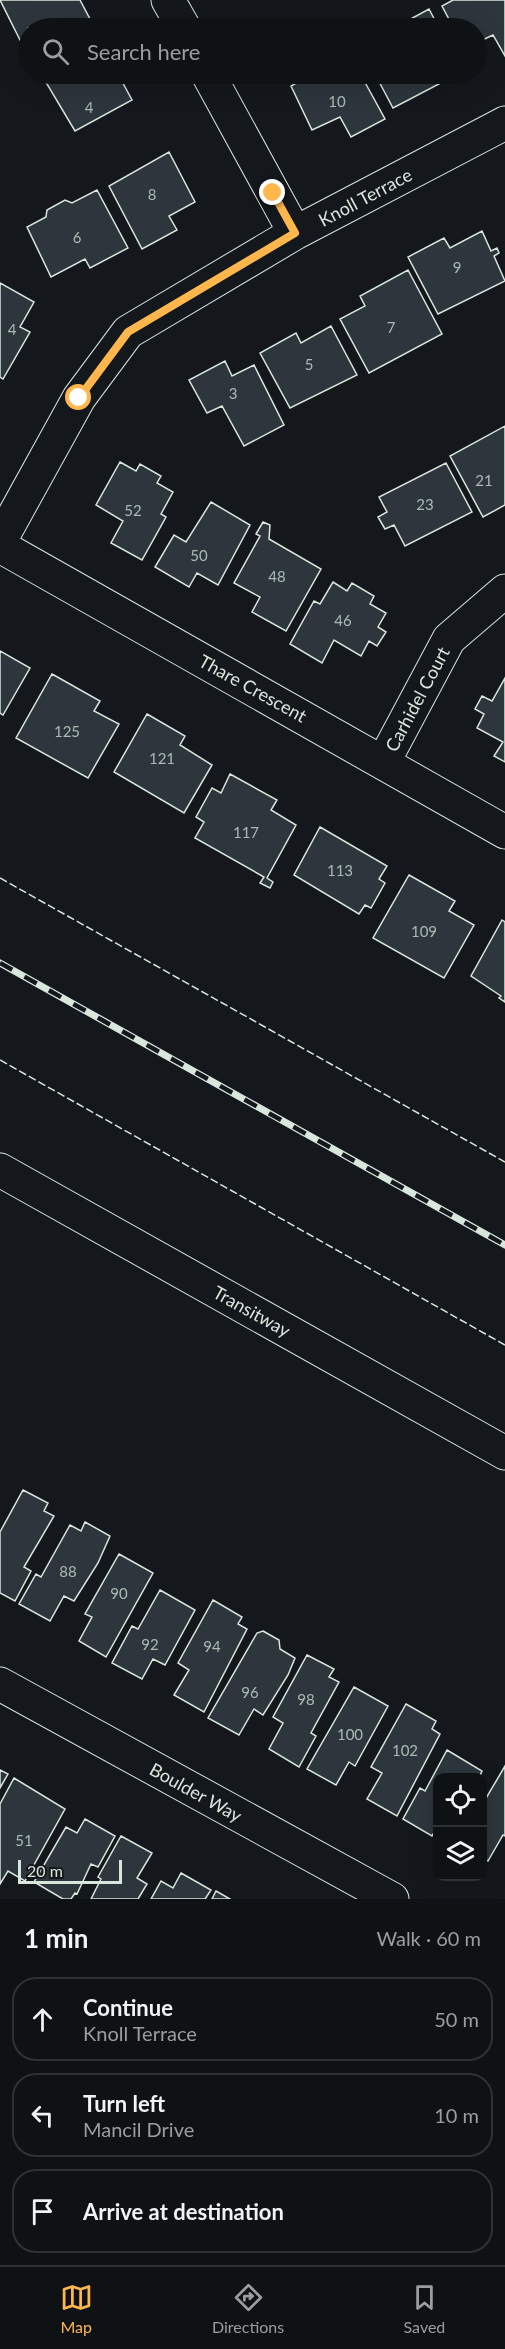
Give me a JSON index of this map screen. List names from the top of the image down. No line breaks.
{"streets":{"street":["Knoll Terrace","Thare Crescent","Carhidel Court","Transitway","Boulder Way"]},"crossings":[["Thare Crescent","Carhidel Court"]],"house_numbers":["10","4","8","6","9","7","4","5","3","21","23","52","50","48","46","125","121","117","113","109","88","90","92","94","96","98","100","102","51"],"scale_bar":"20 m","page":{"search":"Search here","scale":"20 m","heading":["1 min","Walk · 60 m"],"list":[["Continue","Knoll Terrace","50 m"],["Turn left","Mancil Drive","10 m"],"Arrive at destination"],"nav":["Map","Directions","Saved"]}}
